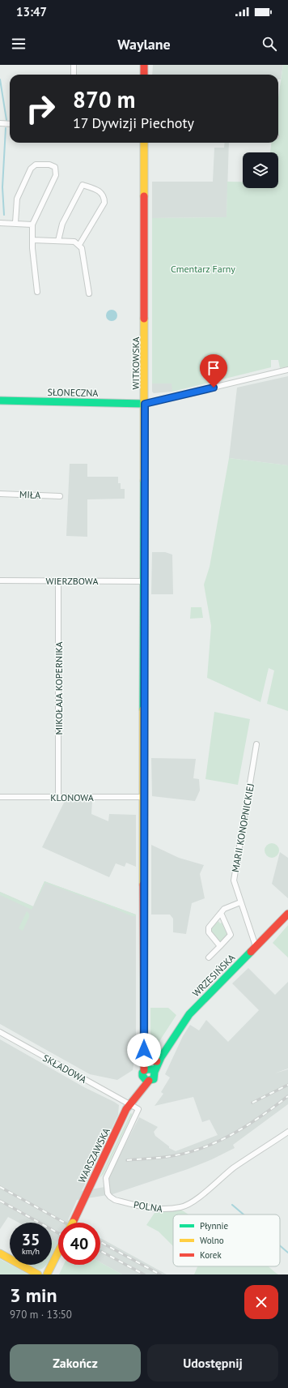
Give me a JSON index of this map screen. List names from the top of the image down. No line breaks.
{"streets":{"street":["WITKOWSKA","SŁONECZNA","MIŁA","WIERZBOWA","MIKOŁAJA KOPERNIKA","KLONOWA","MARII KONOPNICKIEJ","WRZESIŃSKA","SKŁADOWA","WARSZAWSKA","POLNA"]},"crossings":[["WITKOWSKA","SŁONECZNA"],["WITKOWSKA","WIERZBOWA"],["WITKOWSKA","KLONOWA"],["WITKOWSKA","WRZESIŃSKA"],["WITKOWSKA","WARSZAWSKA"],["WIERZBOWA","MIKOŁAJA KOPERNIKA"],["MIKOŁAJA KOPERNIKA","KLONOWA"],["MARII KONOPNICKIEJ","WRZESIŃSKA"],["WRZESIŃSKA","WARSZAWSKA"],["SKŁADOWA","WARSZAWSKA"],["SKŁADOWA","POLNA"],["WARSZAWSKA","POLNA"]],"parks":["Cmentarz Farny"],"legend":["Płynnie","Wolno","Korek"],"page":{"status":"13:47","header":"Waylane","turn":["870 m","17 Dywizji Piechoty"],"speed":"35 km/h","limit":"40","heading":["3 min","970 m · 13:50"],"buttons":["Zakończ","Udostępnij"]}}
